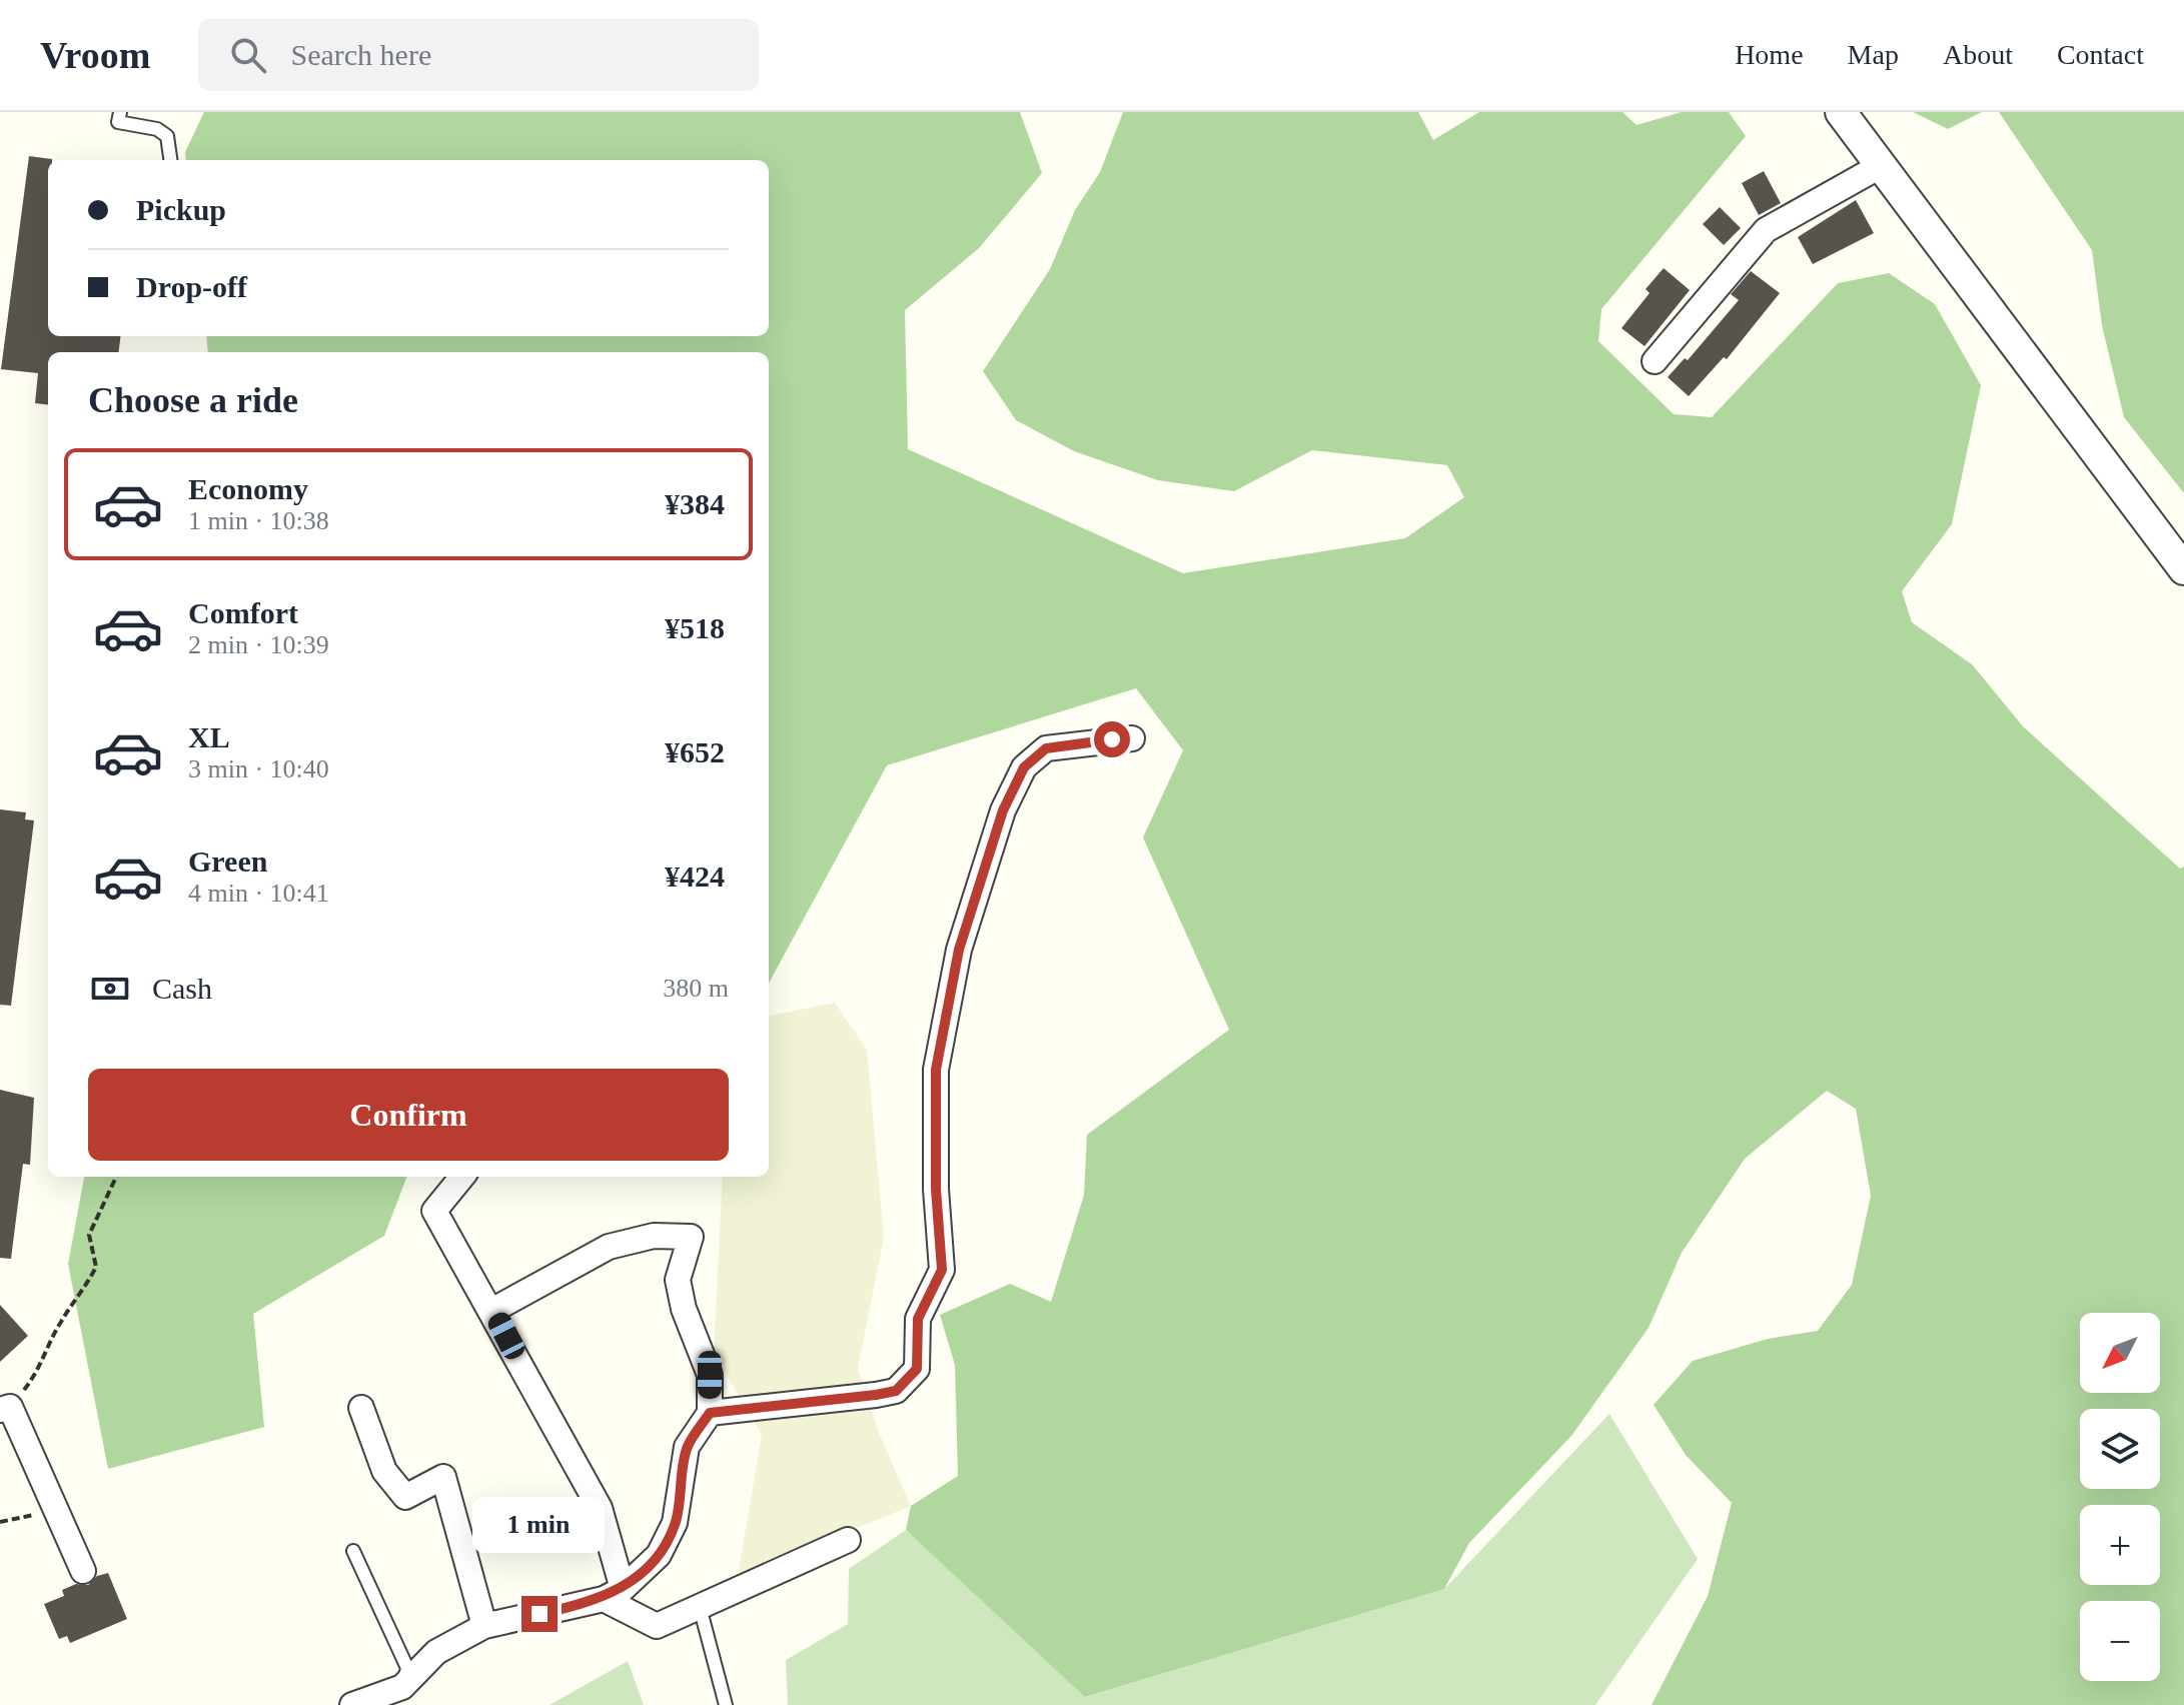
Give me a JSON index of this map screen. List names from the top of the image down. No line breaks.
{"north":"bottom left","page":{"header":"Vroom","search":"Search here","nav":["Home","Map","About","Contact"],"banner":["Pickup","Drop-off"],"heading":"Choose a ride","list":[{"name":"Economy","note":"1 min · 10:38","value":"¥384"},{"name":"Comfort","note":"2 min · 10:39","value":"¥518"},{"name":"XL","note":"3 min · 10:40","value":"¥652"},{"name":"Green","note":"4 min · 10:41","value":"¥424"}],"pay":["Cash","380 m"],"buttons":"Confirm","map_buttons":["+","−"],"bubble":"1 min"}}
